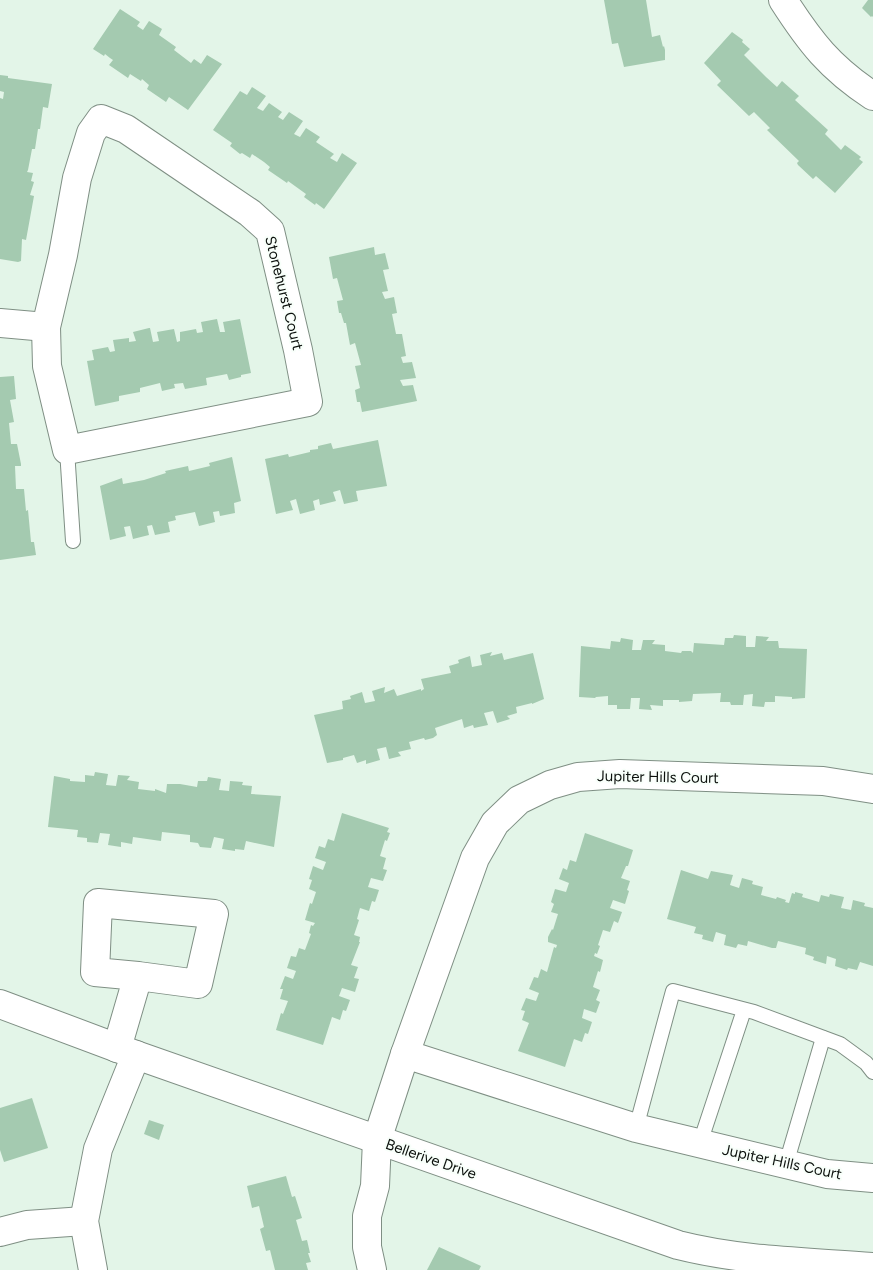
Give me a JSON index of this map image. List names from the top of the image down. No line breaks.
{"streets":{"street":["Stonehurst Court","Jupiter Hills Court","Bellerive Drive"]},"crossings":[["Jupiter Hills Court","Bellerive Drive"]]}
